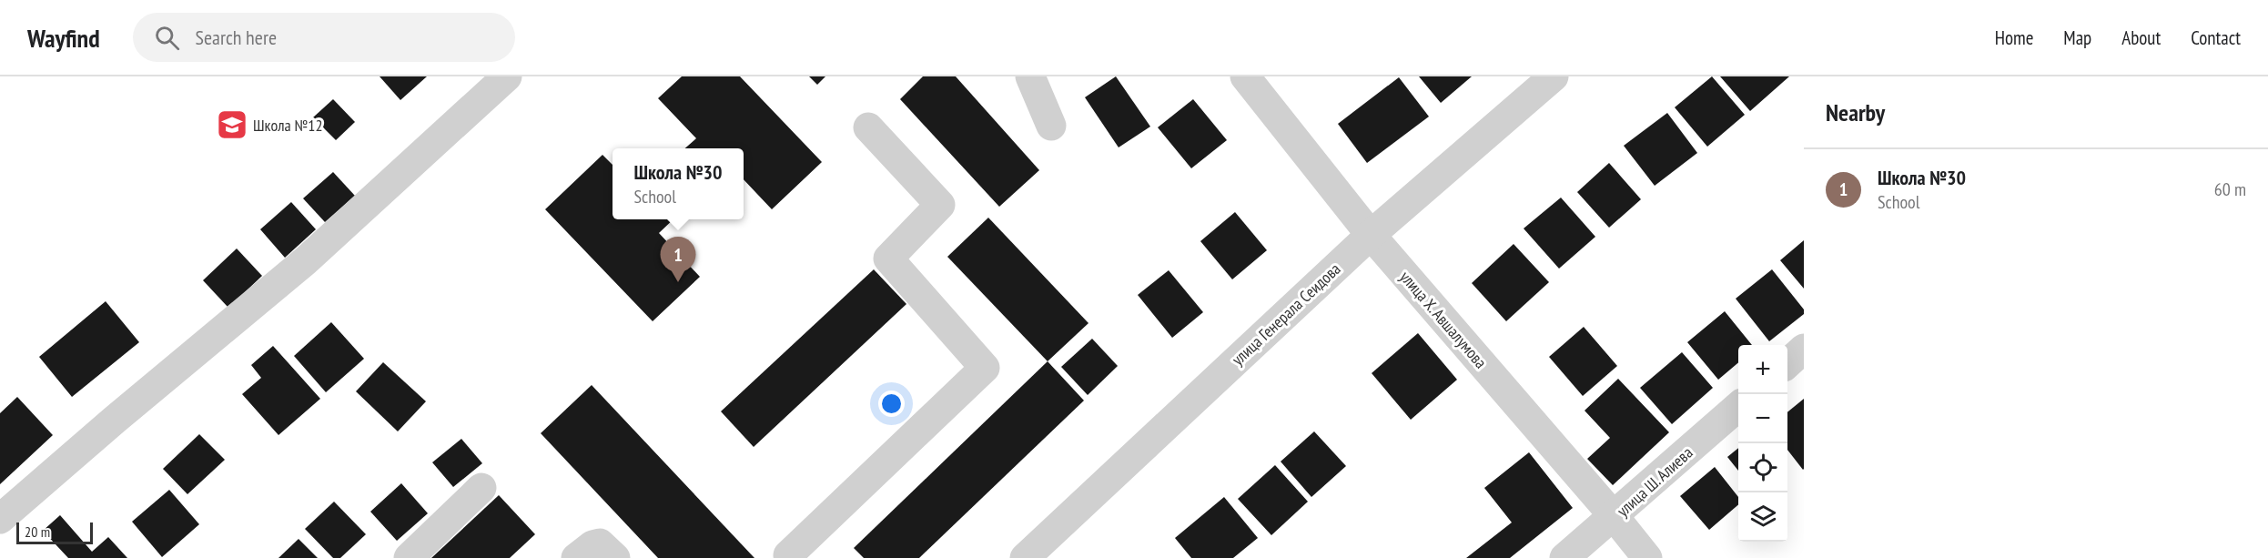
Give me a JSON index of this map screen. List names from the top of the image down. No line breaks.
{"streets":{"street":["улица Генерала Сеидова","улица Х. Авшалумова","улица Ш. Алиева"]},"crossings":[["улица Генерала Сеидова","улица Х. Авшалумова"],["улица Х. Авшалумова","улица Ш. Алиева"]],"places":{"school or university":["Школа №12"]},"scale_bar":"20 m","page":{"header":"Wayfind","search":"Search here","nav":["Home","Map","About","Contact"],"heading":"Nearby","list":[{"mark":"1","name":"Школа №30","note":"School","value":"60 m"}],"popup":["Школа №30","School"],"pins":"1","map_buttons":["+","−"],"scale":"20 m"}}
